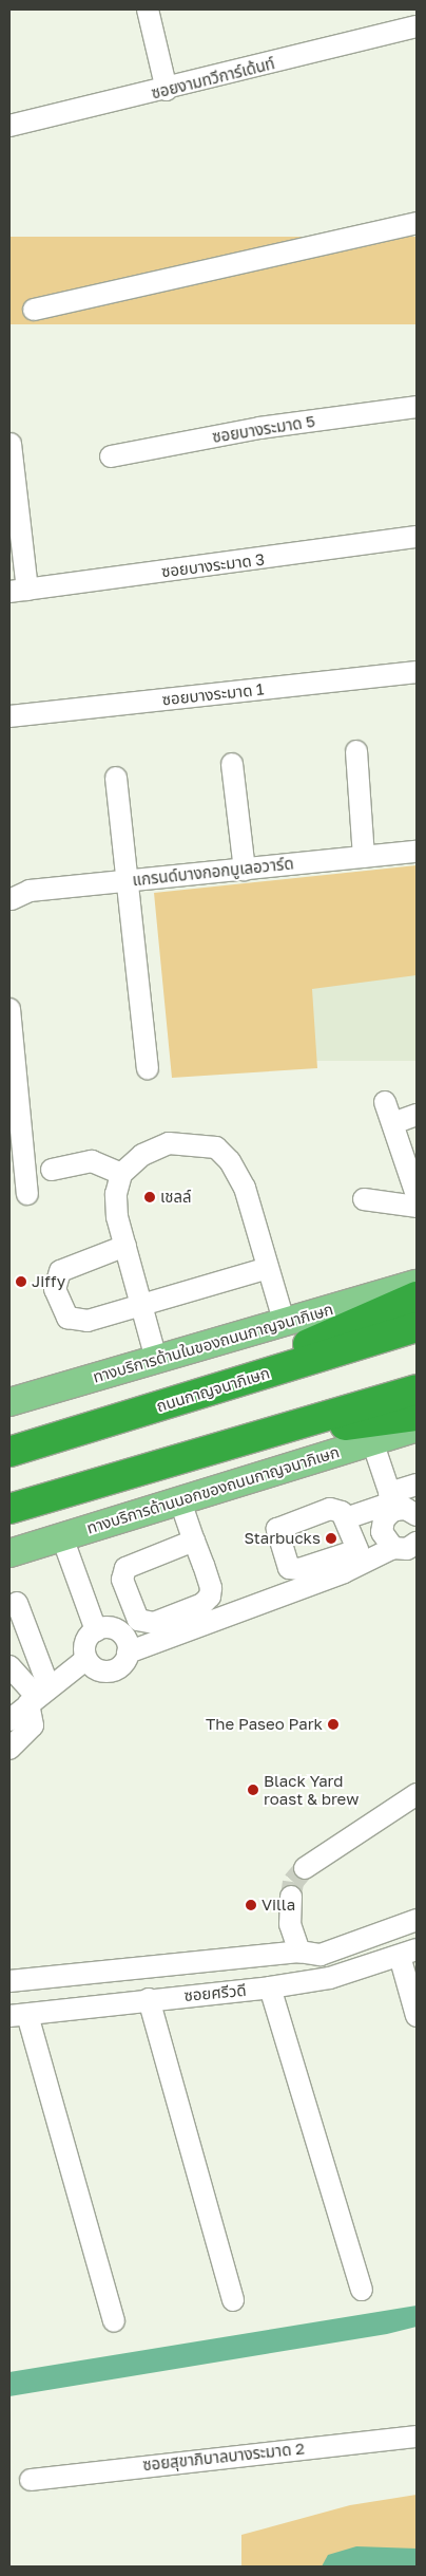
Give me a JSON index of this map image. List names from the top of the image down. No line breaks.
{"streets":{"highway":["ถนนกาญจนาภิเษก"],"main road":["ทางบริการด้านในของถนนกาญจนาภิเษก","ทางบริการด้านนอกของถนนกาญจนาภิเษก"],"street":["ซอยงามทวีการ์เด้นท์","ซอยบางระมาด 5","ซอยบางระมาด 3","ซอยบางระมาด 1","แกรนด์บางกอกบูเลอวาร์ด","ซอยศรีวดี","ซอยสุขาภิบาลบางระมาด 2"]},"places":["เชลล์","Jiffy","Starbucks","The Paseo Park","Black Yard roast & brew","Villa"]}
